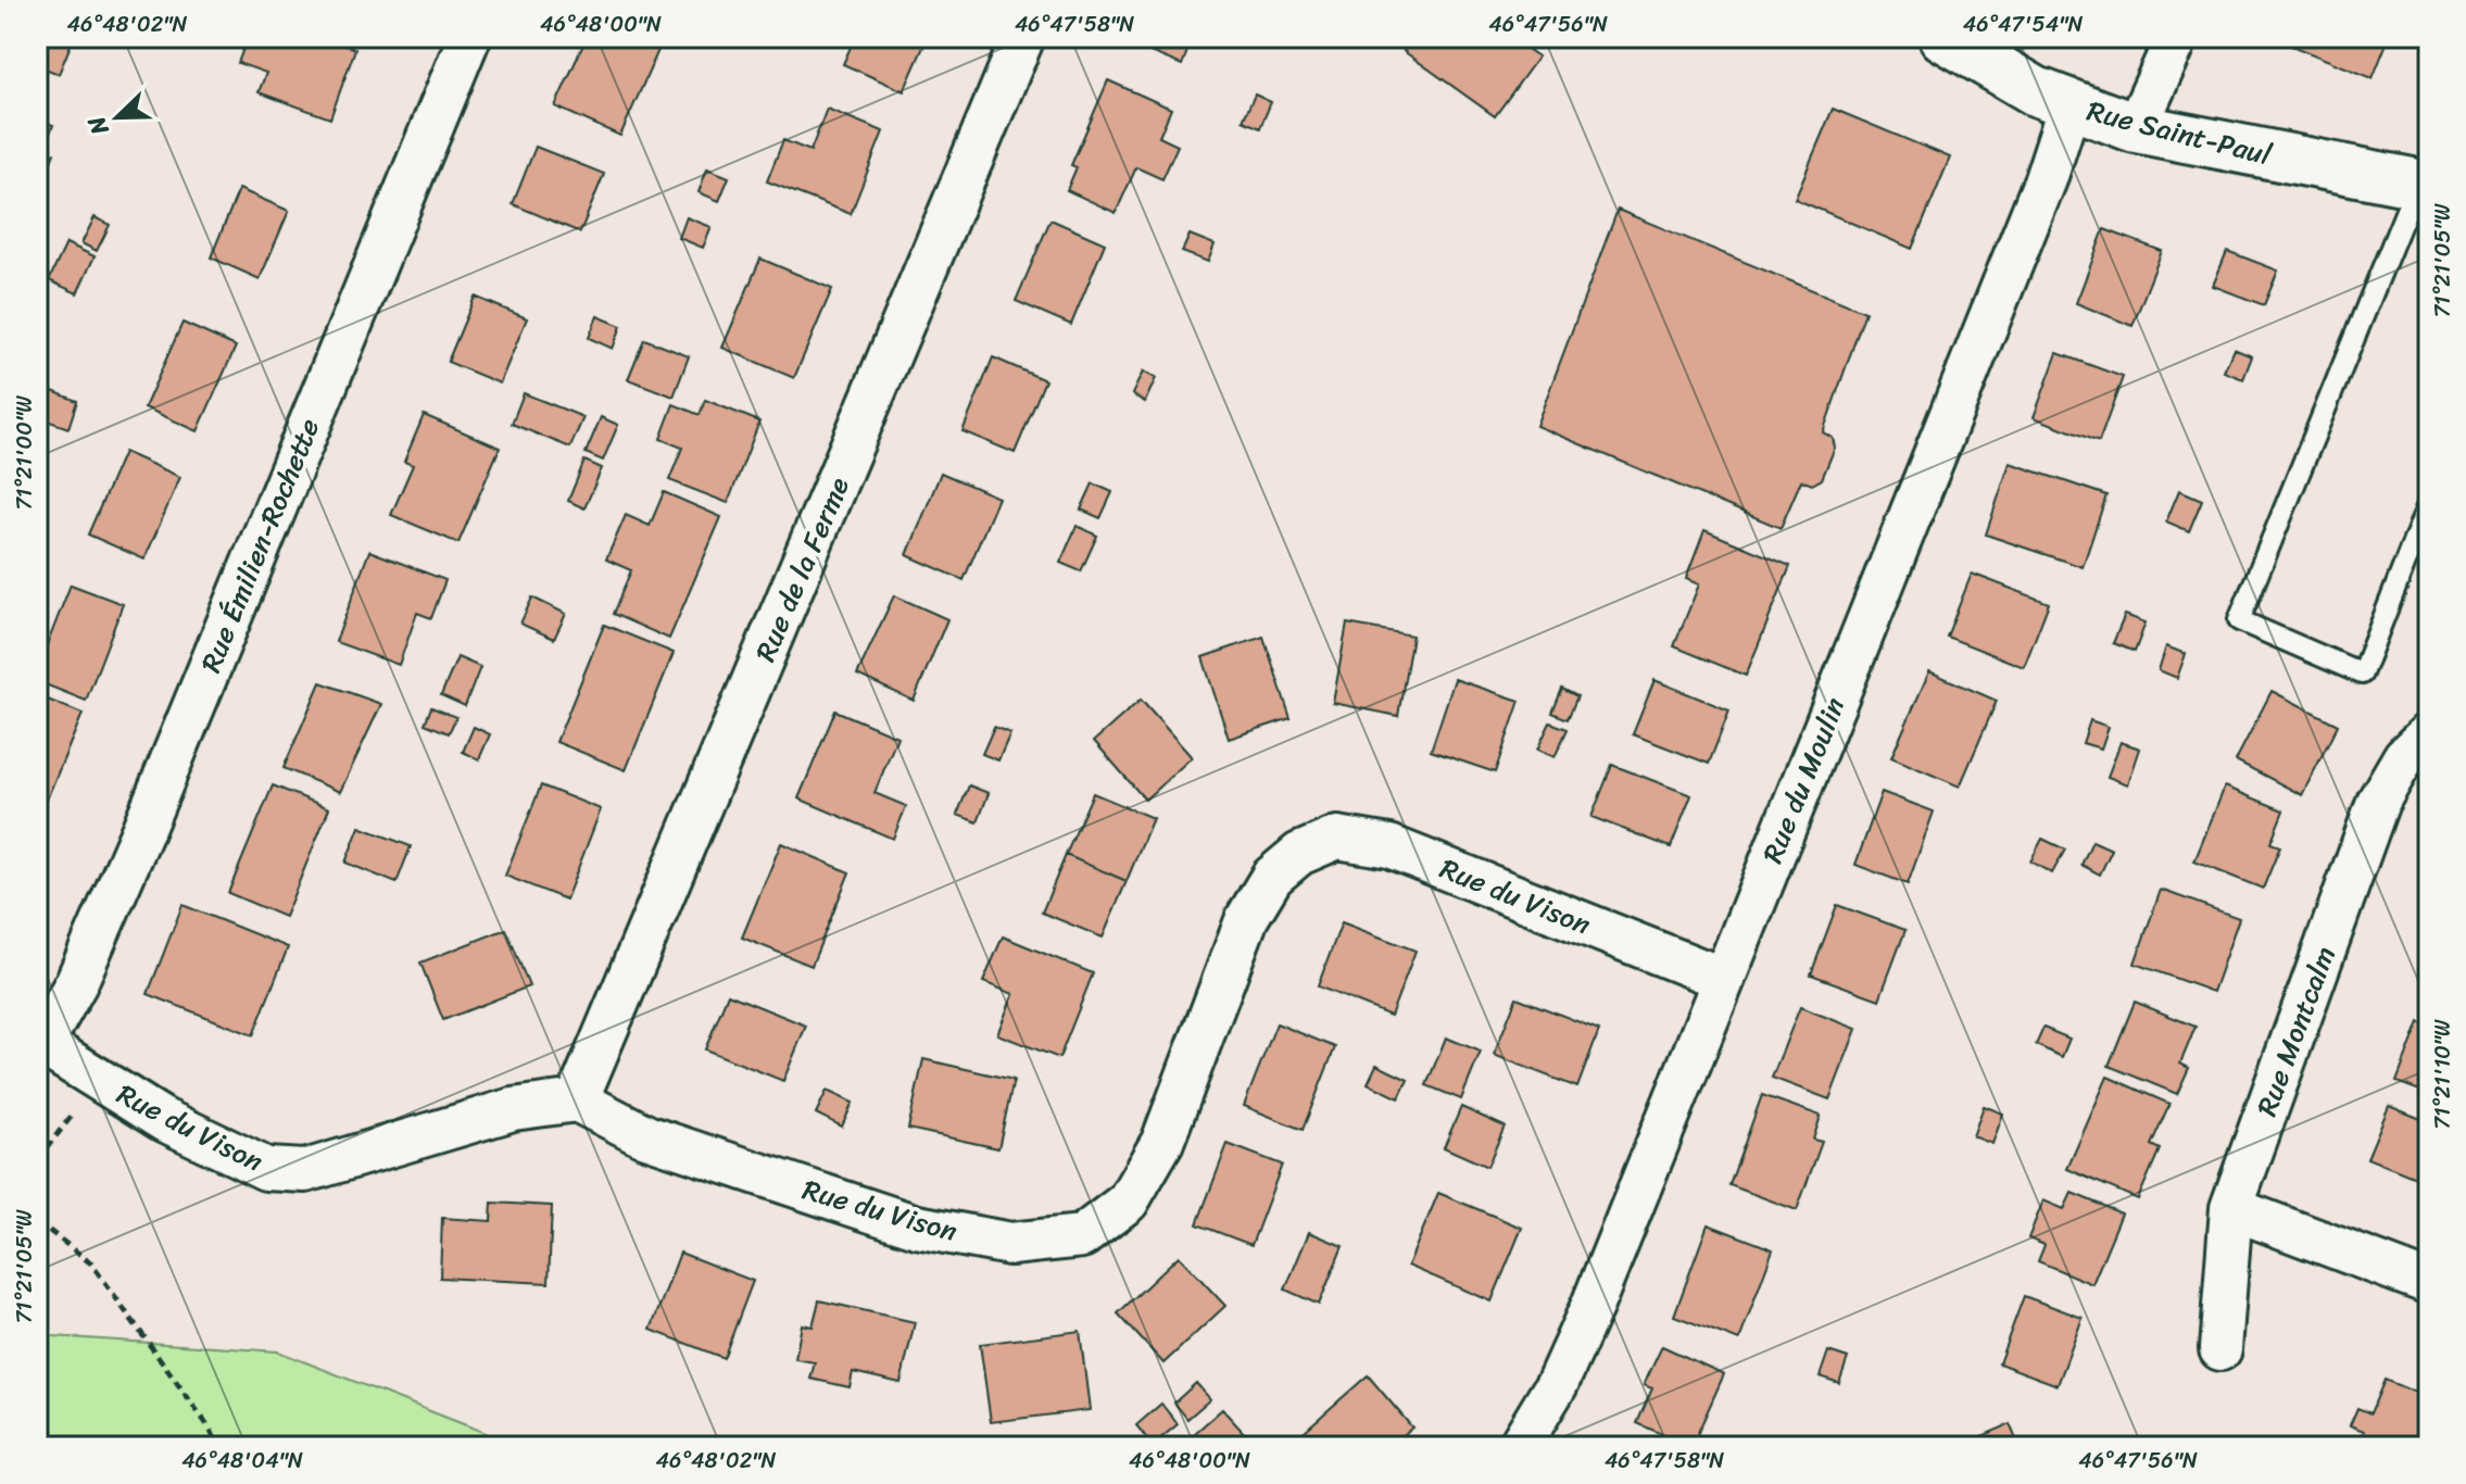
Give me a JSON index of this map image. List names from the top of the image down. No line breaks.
{"streets":{"street":["Rue Saint-Paul","Rue Émilien-Rochette","Rue de la Ferme","Rue du Moulin","Rue du Vison","Rue Montcalm"]},"crossings":[["Rue Saint-Paul","Rue du Moulin"],["Rue Émilien-Rochette","Rue du Vison"],["Rue de la Ferme","Rue du Vison"],["Rue du Moulin","Rue du Vison"]],"north":"bottom left","coordinates":["46°48'02\"N","46°48'00\"N","46°47'58\"N","46°47'56\"N","46°47'54\"N","71°21'05\"W","71°21'00\"W","71°21'10\"W","46°48'04\"N"]}
